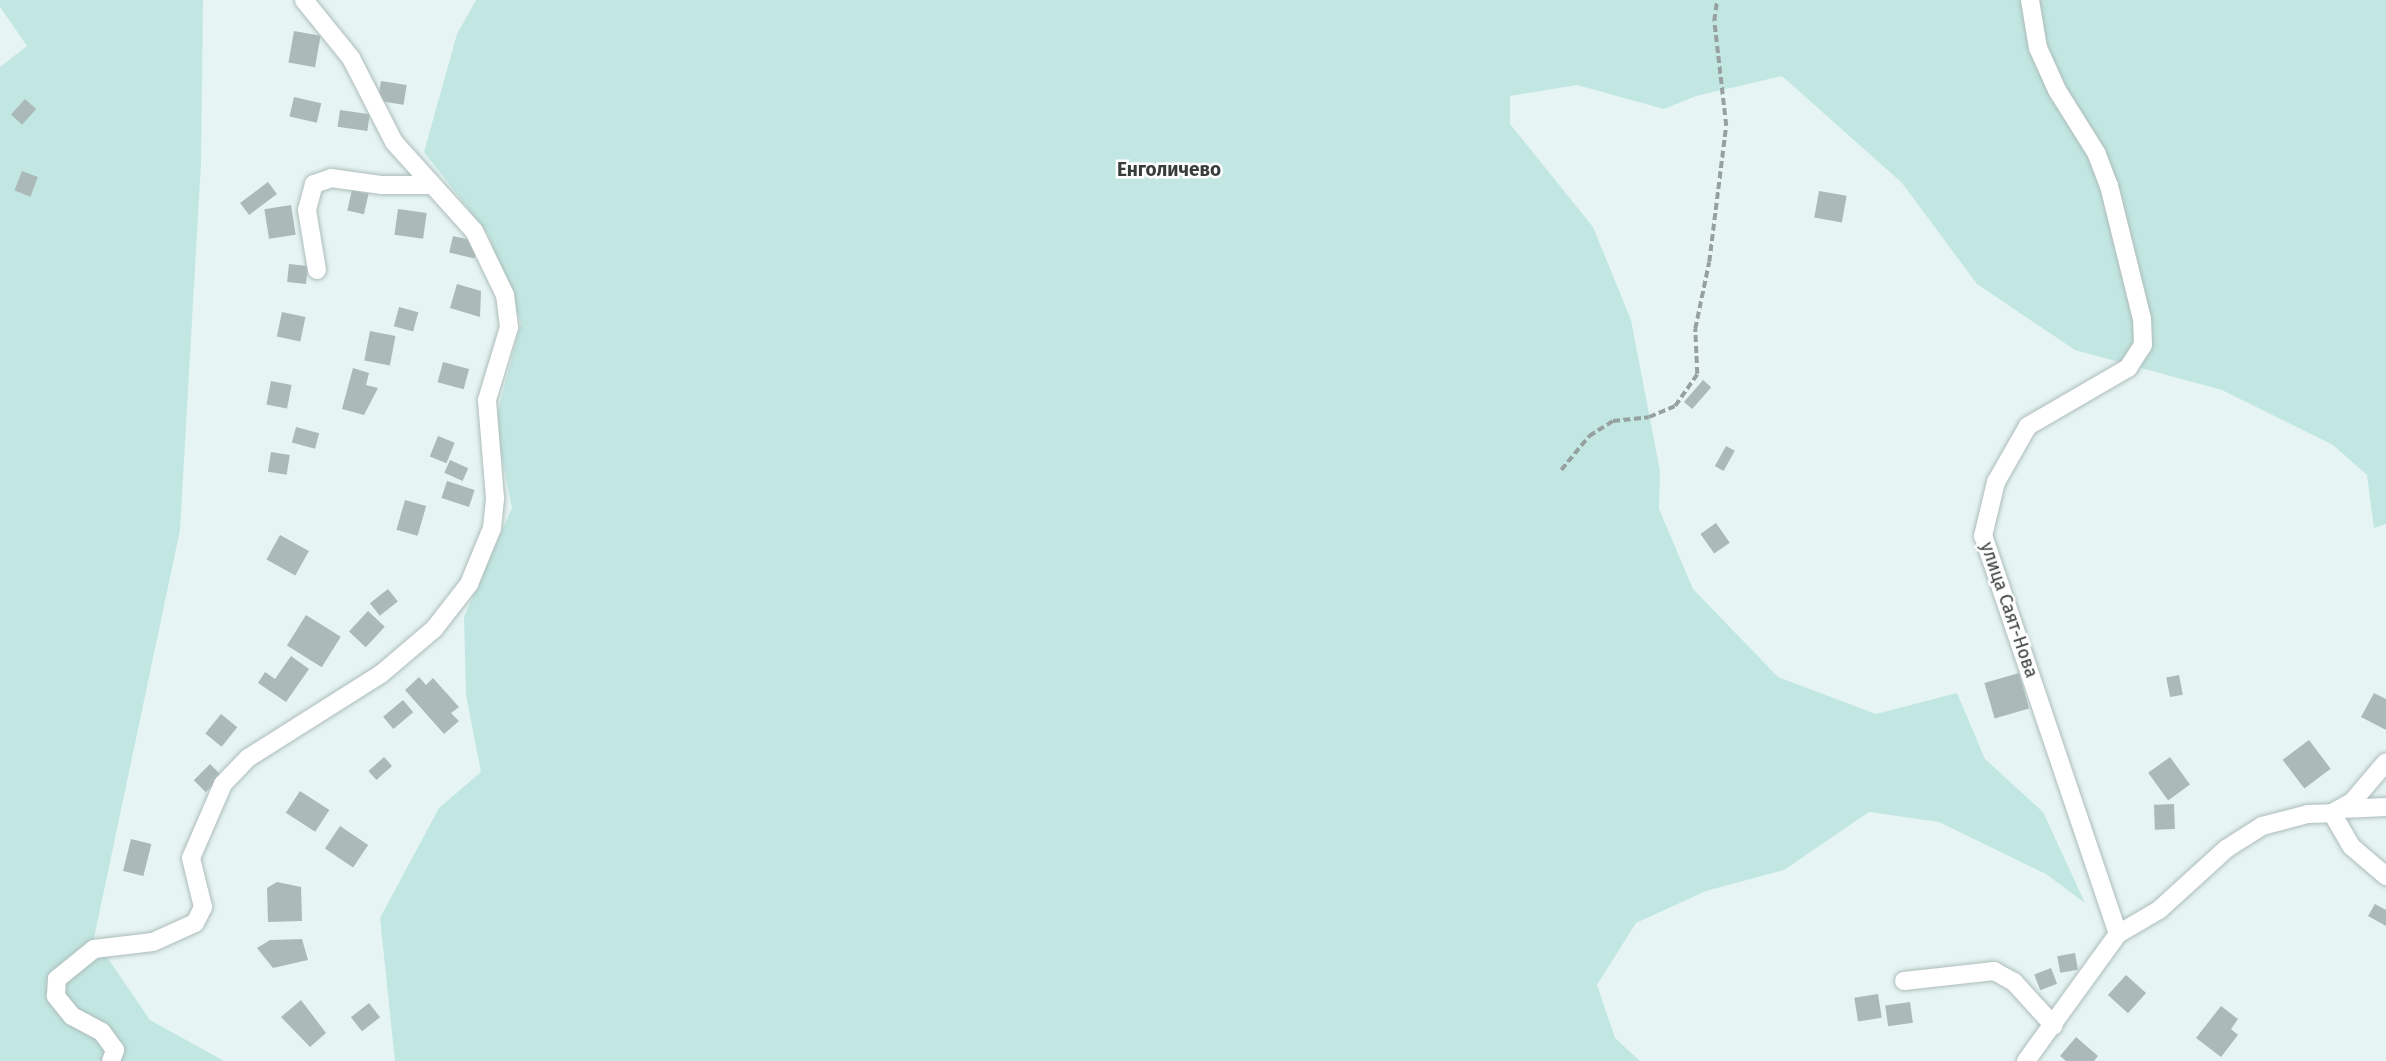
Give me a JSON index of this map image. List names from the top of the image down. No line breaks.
{"streets":{"street":["улица Саят-Нова"]},"districts":["Енголичево"]}
